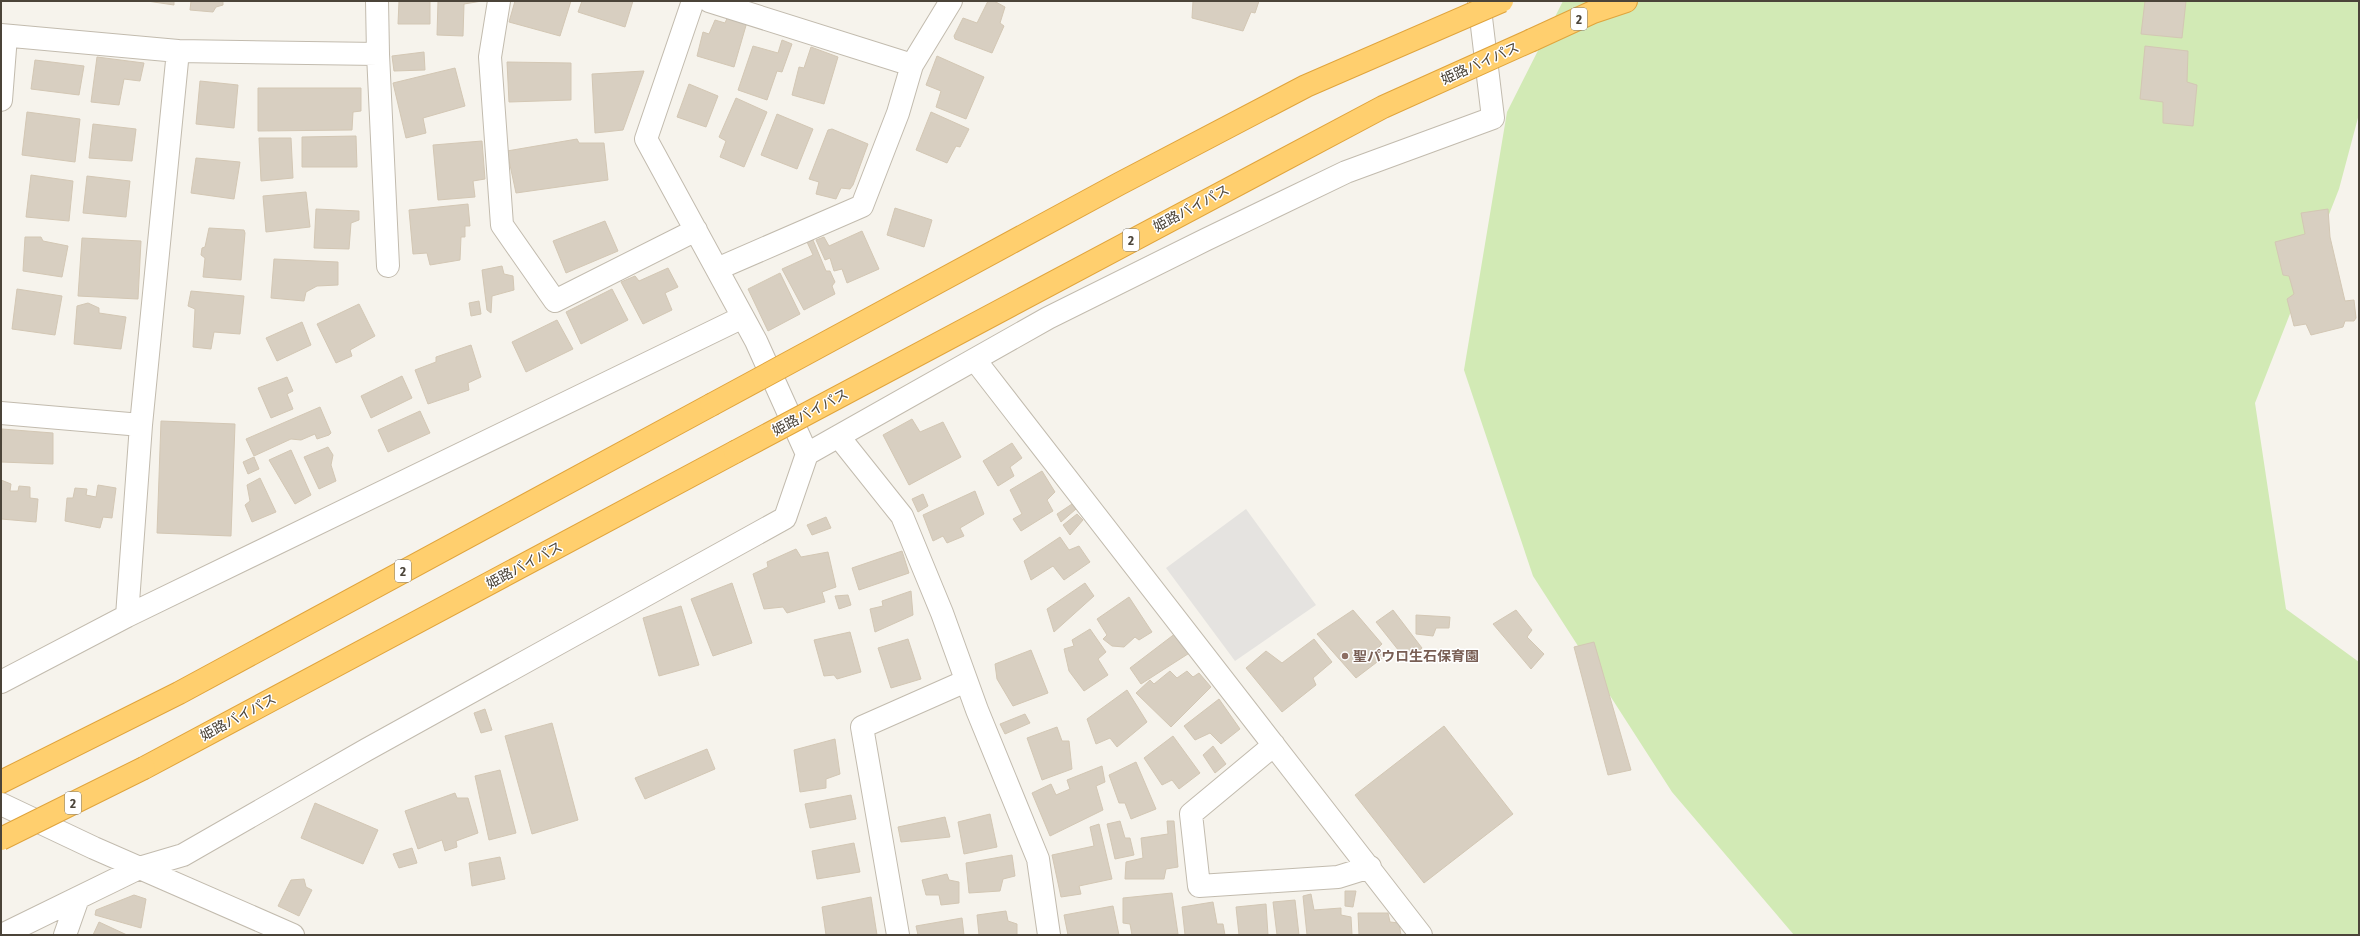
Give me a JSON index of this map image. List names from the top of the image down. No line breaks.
{"streets":{"highway":["2","姫路バイパス"]},"places":["聖パウロ生石保育園"]}
